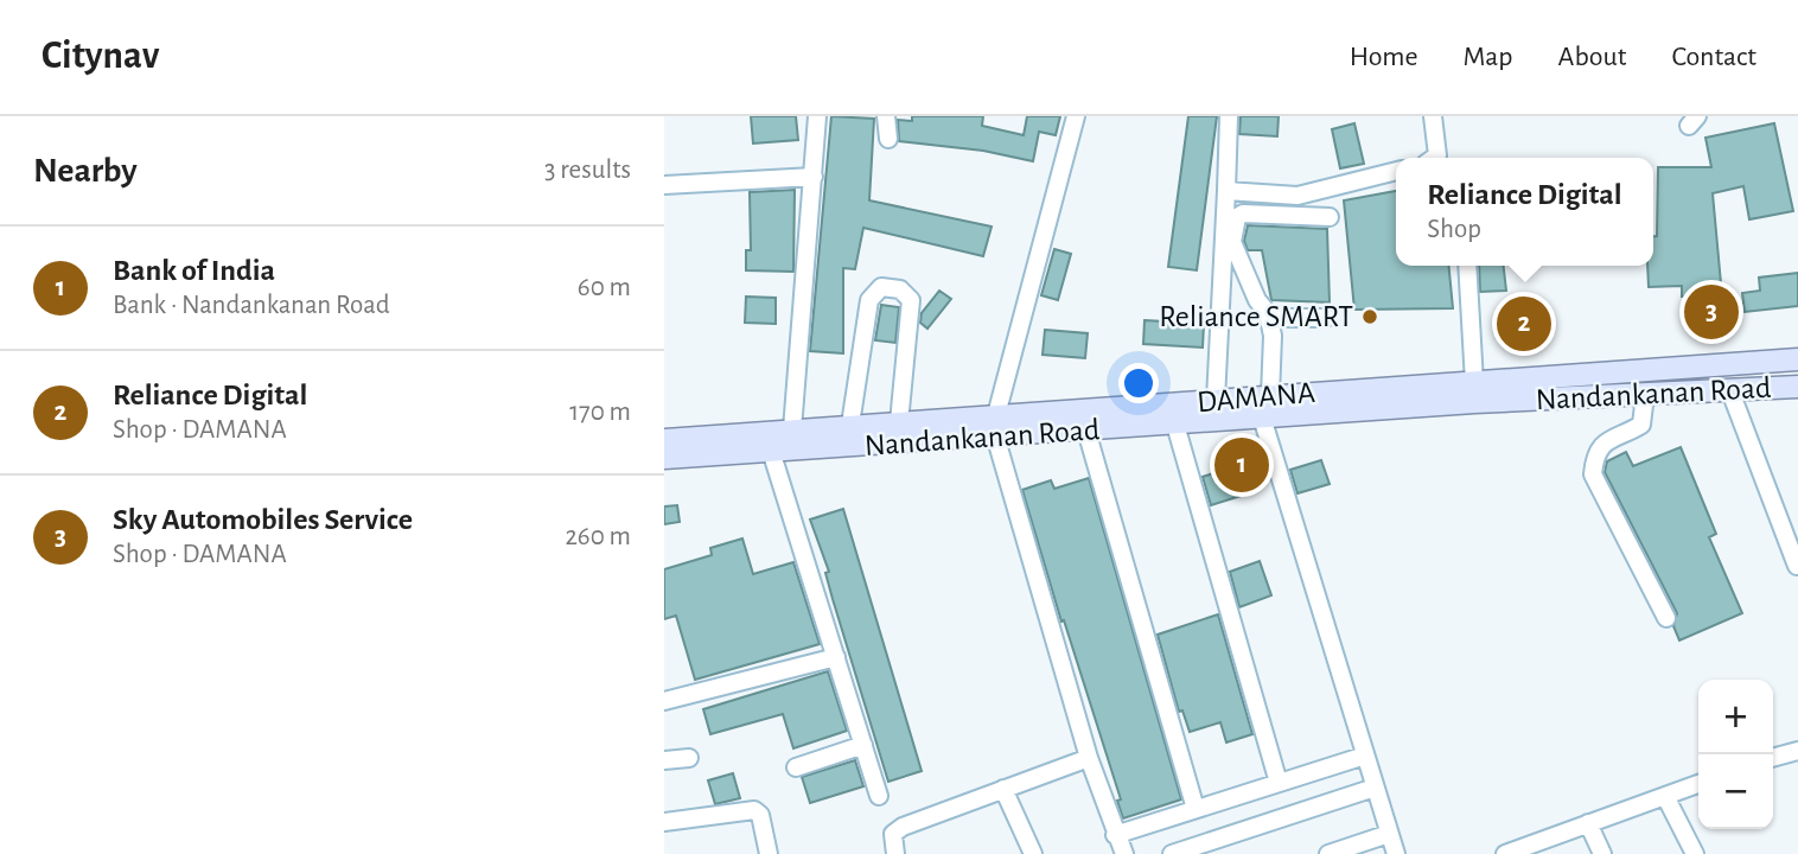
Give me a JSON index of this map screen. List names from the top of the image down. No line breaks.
{"streets":{"main road":["Nandankanan Road","DAMANA"]},"crossings":[["Nandankanan Road","DAMANA"]],"places":["Reliance SMART"],"page":{"header":"Citynav","nav":["Home","Map","About","Contact"],"heading":["Nearby","3 results"],"popup":["Reliance Digital","Shop"],"list":[{"mark":"1","name":"Bank of India","note":"Bank · Nandankanan Road","value":"60 m"},{"mark":"2","name":"Reliance Digital","note":"Shop · DAMANA","value":"170 m"},{"mark":"3","name":"Sky Automobiles Service","note":"Shop · DAMANA","value":"260 m"}],"pins":["3","2","1"],"map_buttons":["+","−"]}}
